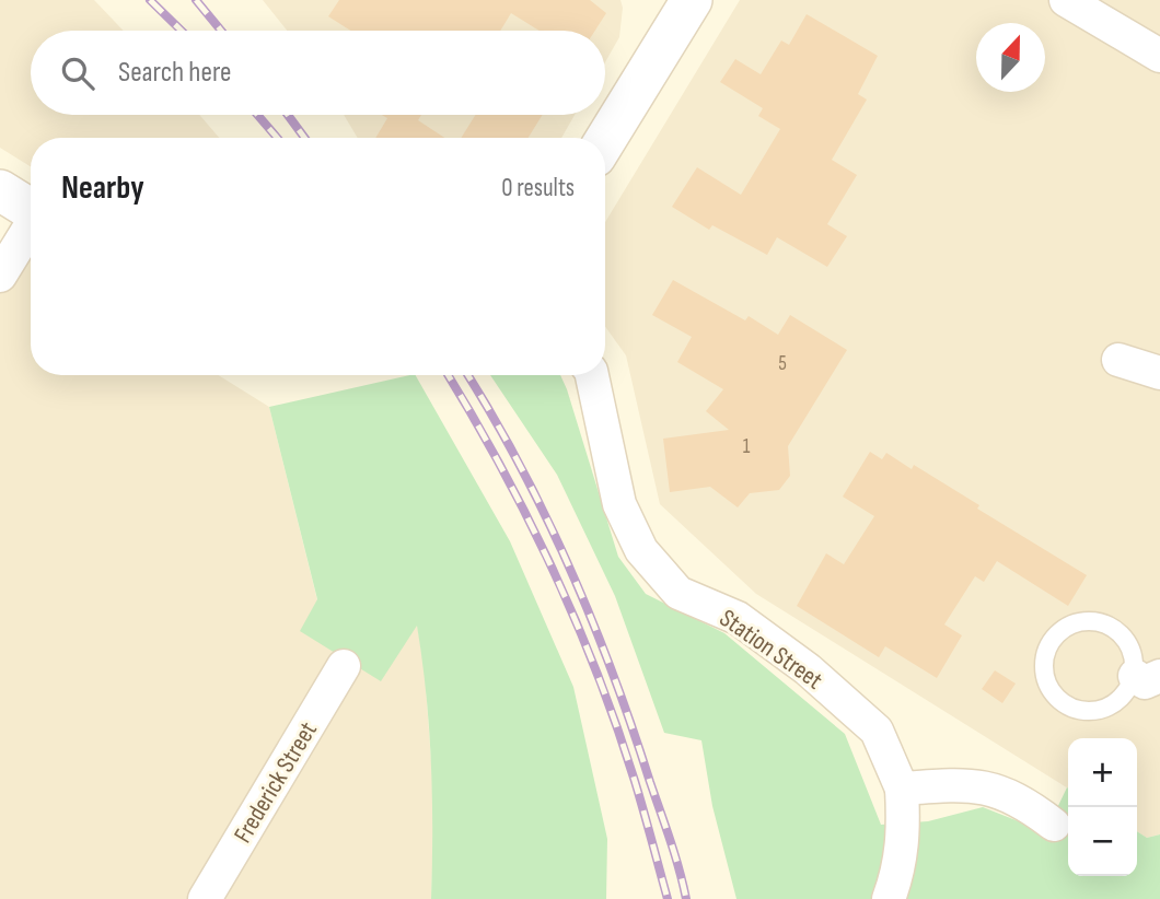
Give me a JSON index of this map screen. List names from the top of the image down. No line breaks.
{"streets":{"street":["Station Street","Frederick Street"]},"house_numbers":["5","1"],"north":"top","page":{"search":"Search here","heading":["Nearby","0 results"],"map_buttons":["+","−"]}}
